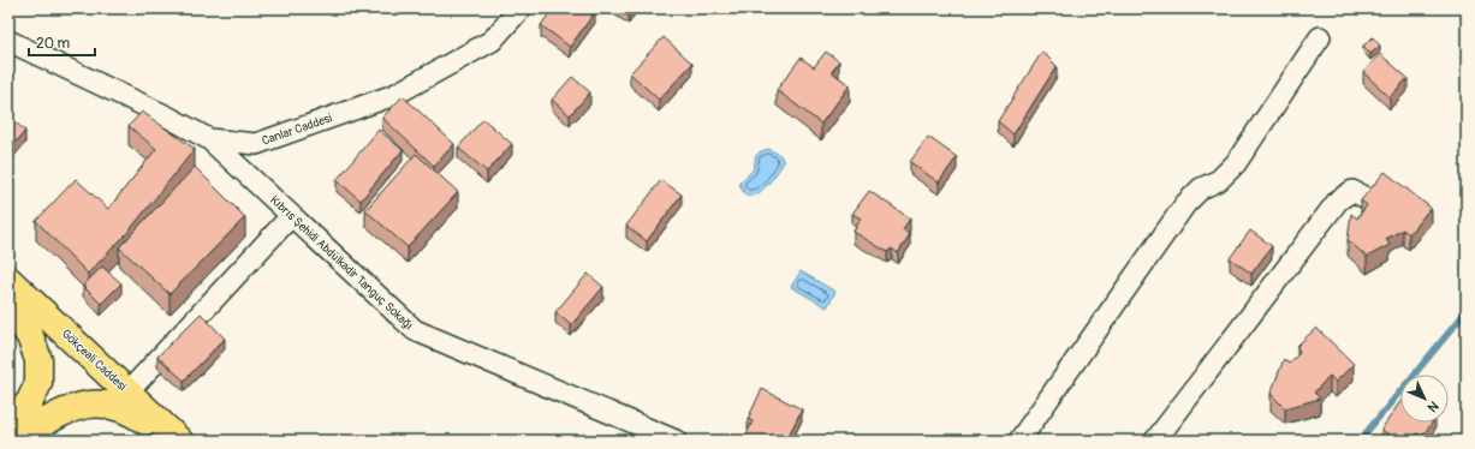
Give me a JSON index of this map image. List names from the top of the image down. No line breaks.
{"streets":{"main road":["Gökçeali Caddesi"],"street":["Canlar Caddesi","Kıbrıs Şehidi Abdülkadir Tanguç Sokağı"]},"crossings":[["Canlar Caddesi","Kıbrıs Şehidi Abdülkadir Tanguç Sokağı"]],"scale_bar":"20 m","north":"bottom right"}
